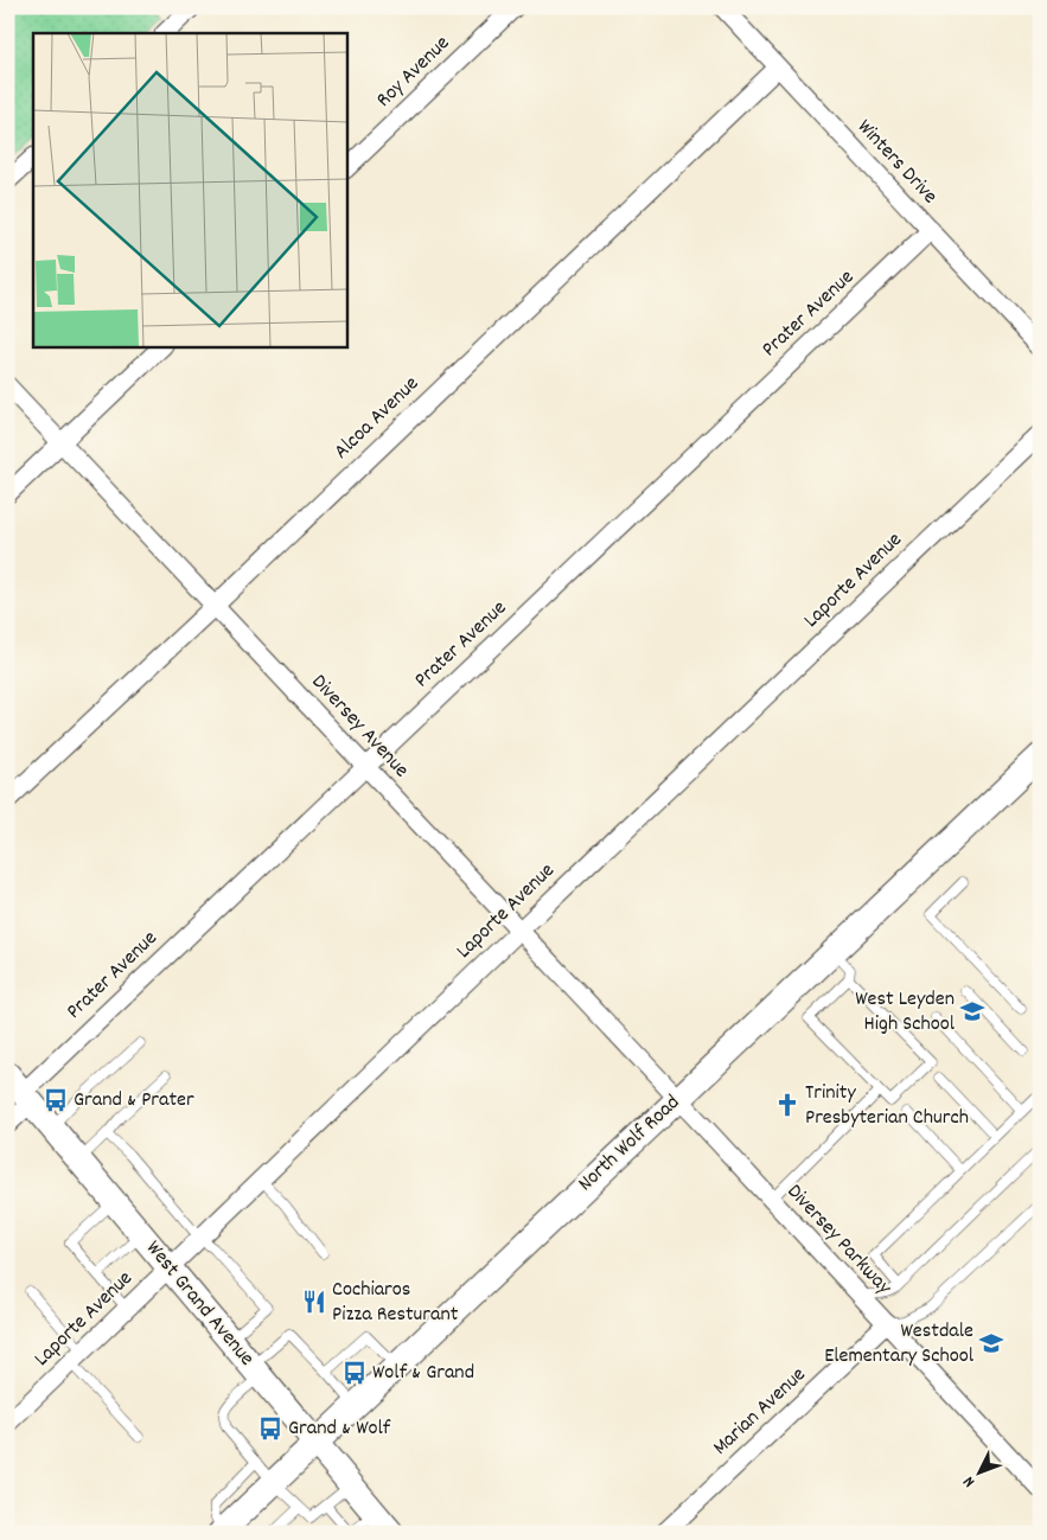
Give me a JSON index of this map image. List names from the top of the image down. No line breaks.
{"streets":{"main road":["North Wolf Road","West Grand Avenue"],"street":["Roy Avenue","Winters Drive","Prater Avenue","Alcoa Avenue","Laporte Avenue","Diversey Avenue","Diversey Parkway","Marian Avenue"]},"crossings":[["Winters Drive","Prater Avenue"],["Winters Drive","Alcoa Avenue"],["Prater Avenue","Diversey Avenue"],["Prater Avenue","West Grand Avenue"],["Alcoa Avenue","Diversey Avenue"],["Laporte Avenue","Diversey Avenue"],["Laporte Avenue","West Grand Avenue"],["Diversey Avenue","North Wolf Road"],["Diversey Avenue","Diversey Parkway"],["North Wolf Road","Diversey Parkway"],["North Wolf Road","West Grand Avenue"],["Diversey Parkway","Marian Avenue"]],"places":{"school or university":["West Leyden High School","Westdale Elementary School"],"bus stop":["Grand & Prater","Wolf & Grand","Grand & Wolf"],"church":["Trinity Presbyterian Church"],"restaurant":["Cochiaros Pizza Resturant"]},"north":"bottom left"}
